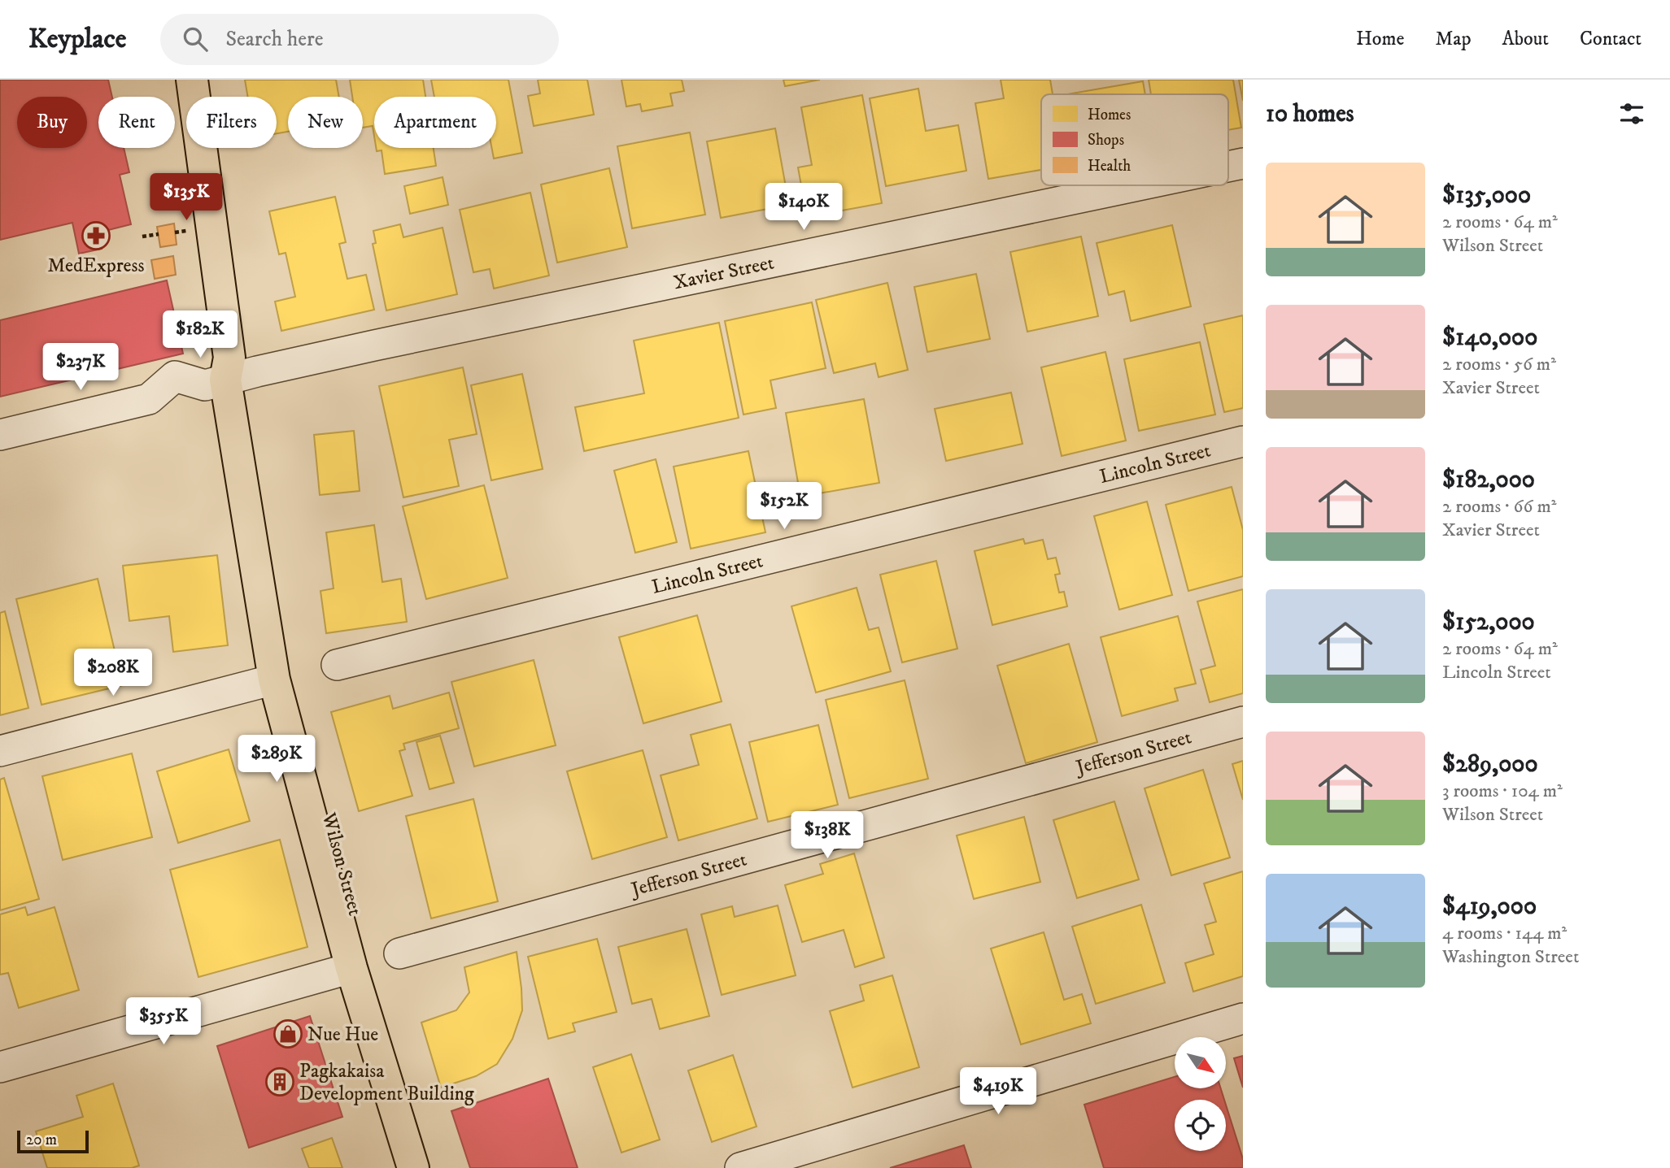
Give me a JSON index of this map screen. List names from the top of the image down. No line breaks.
{"streets":{"main road":["Wilson Street"],"street":["Xavier Street","Lincoln Street","Jefferson Street"]},"crossings":[["Xavier Street","Wilson Street"]],"places":{"pharmacy":["MedExpress"],"shop":["Nue Hue"],"building":["Pagkakaisa Development Building"]},"legend":["Homes","Shops","Health"],"scale_bar":"20 m","north":"bottom right","page":{"header":"Keyplace","search":"Search here","nav":["Home","Map","About","Contact"],"heading":"10 homes","chip":["Buy","Rent","Filters","New","Apartment"],"list":[{"name":"$135,000","note":"2 rooms · 64 m² · Wilson Street"},{"name":"$140,000","note":"2 rooms · 56 m² · Xavier Street"},{"name":"$182,000","note":"2 rooms · 66 m² · Xavier Street"},{"name":"$152,000","note":"2 rooms · 64 m² · Lincoln Street"},{"name":"$289,000","note":"3 rooms · 104 m² · Wilson Street"},{"name":"$419,000","note":"4 rooms · 144 m² · Washington Street"}],"price":["$135K","$140K","$182K","$237K","$152K","$208K","$289K","$138K","$355K","$419K"],"scale":"20 m"}}
